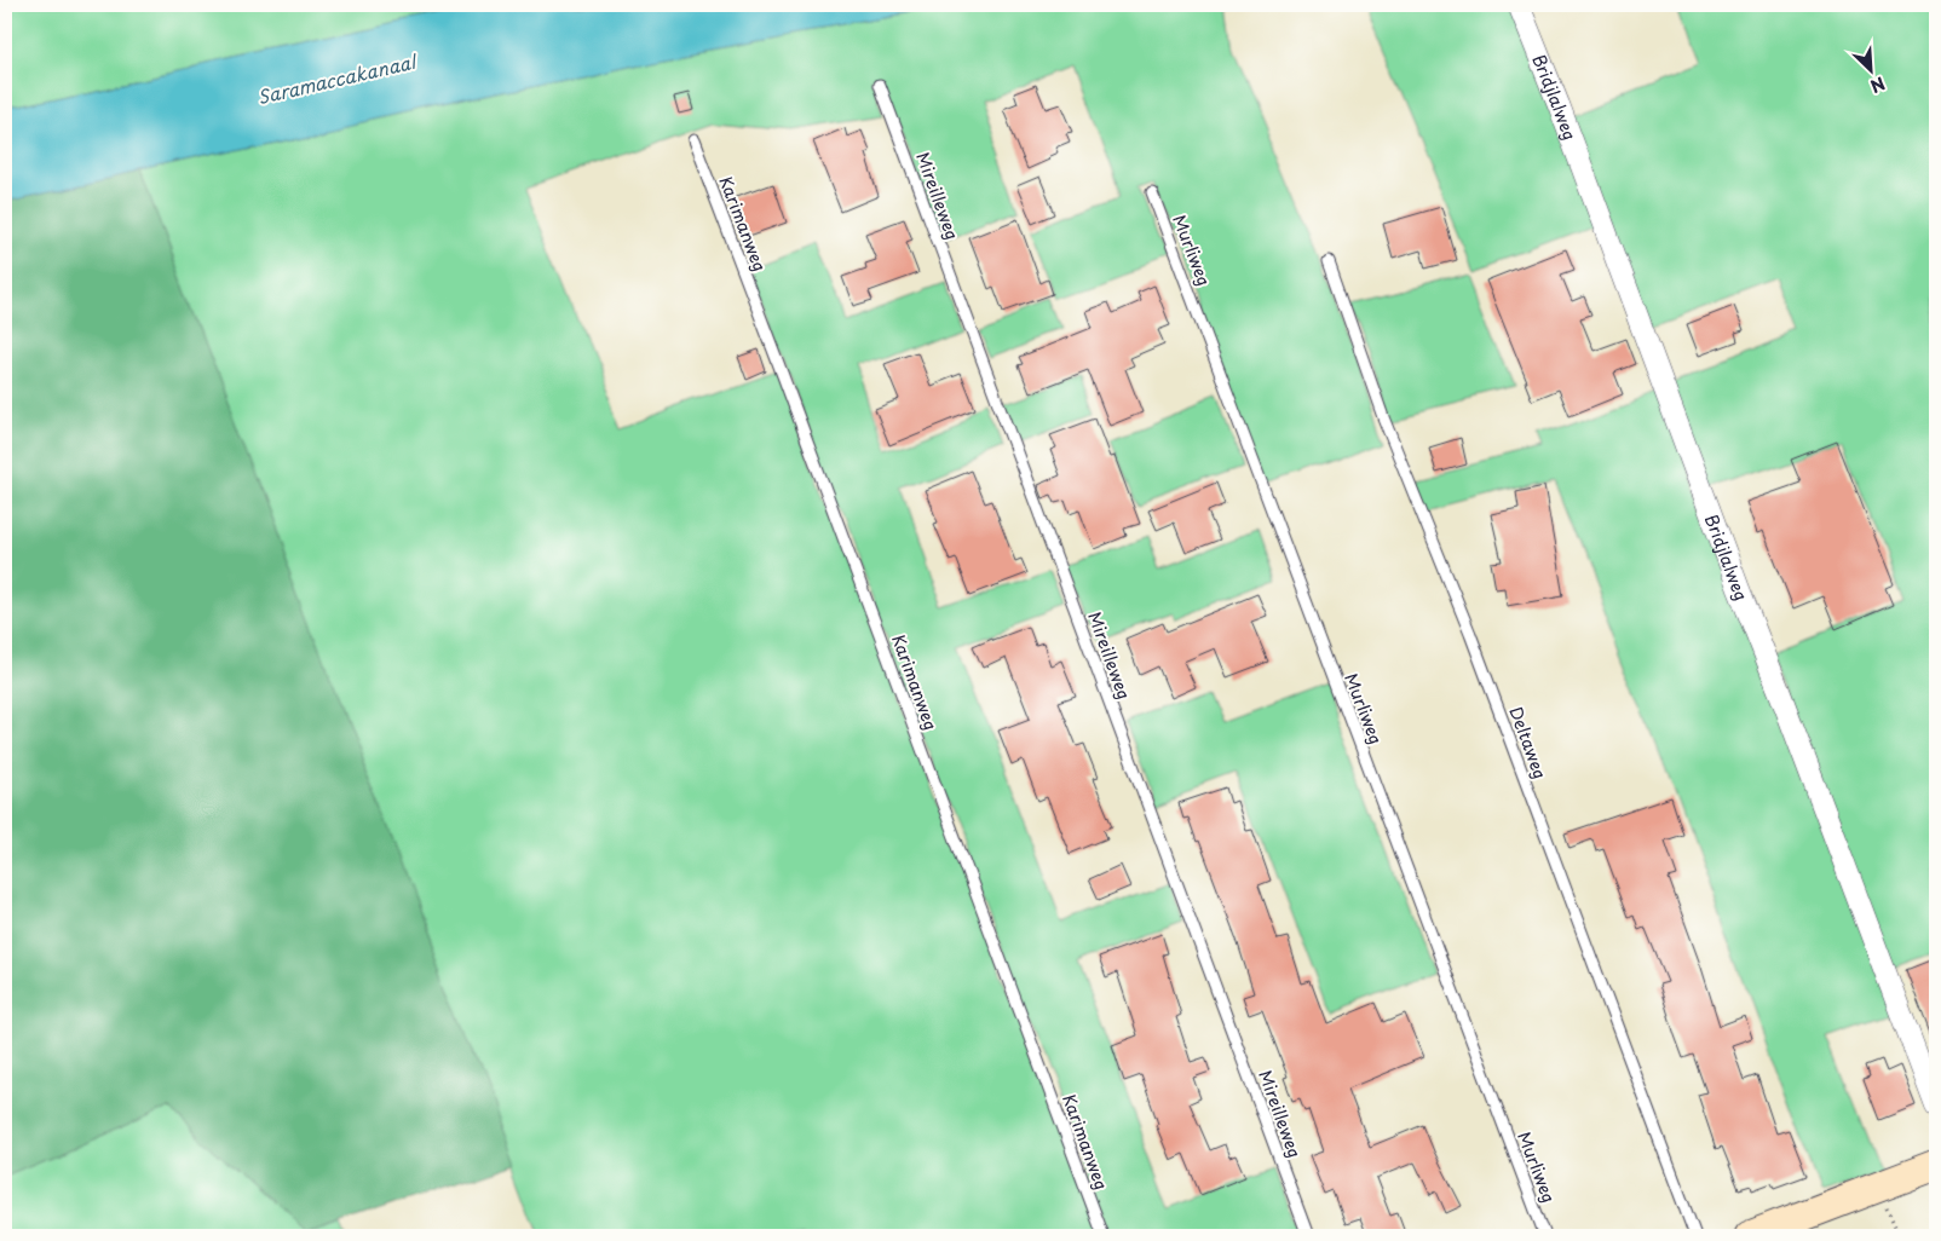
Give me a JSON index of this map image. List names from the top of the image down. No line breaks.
{"streets":{"street":["Bridjlalweg"],"lane":["Mireilleweg","Karimanweg","Murliweg","Deltaweg"]},"water":["Saramaccakanaal"],"north":"bottom right"}
